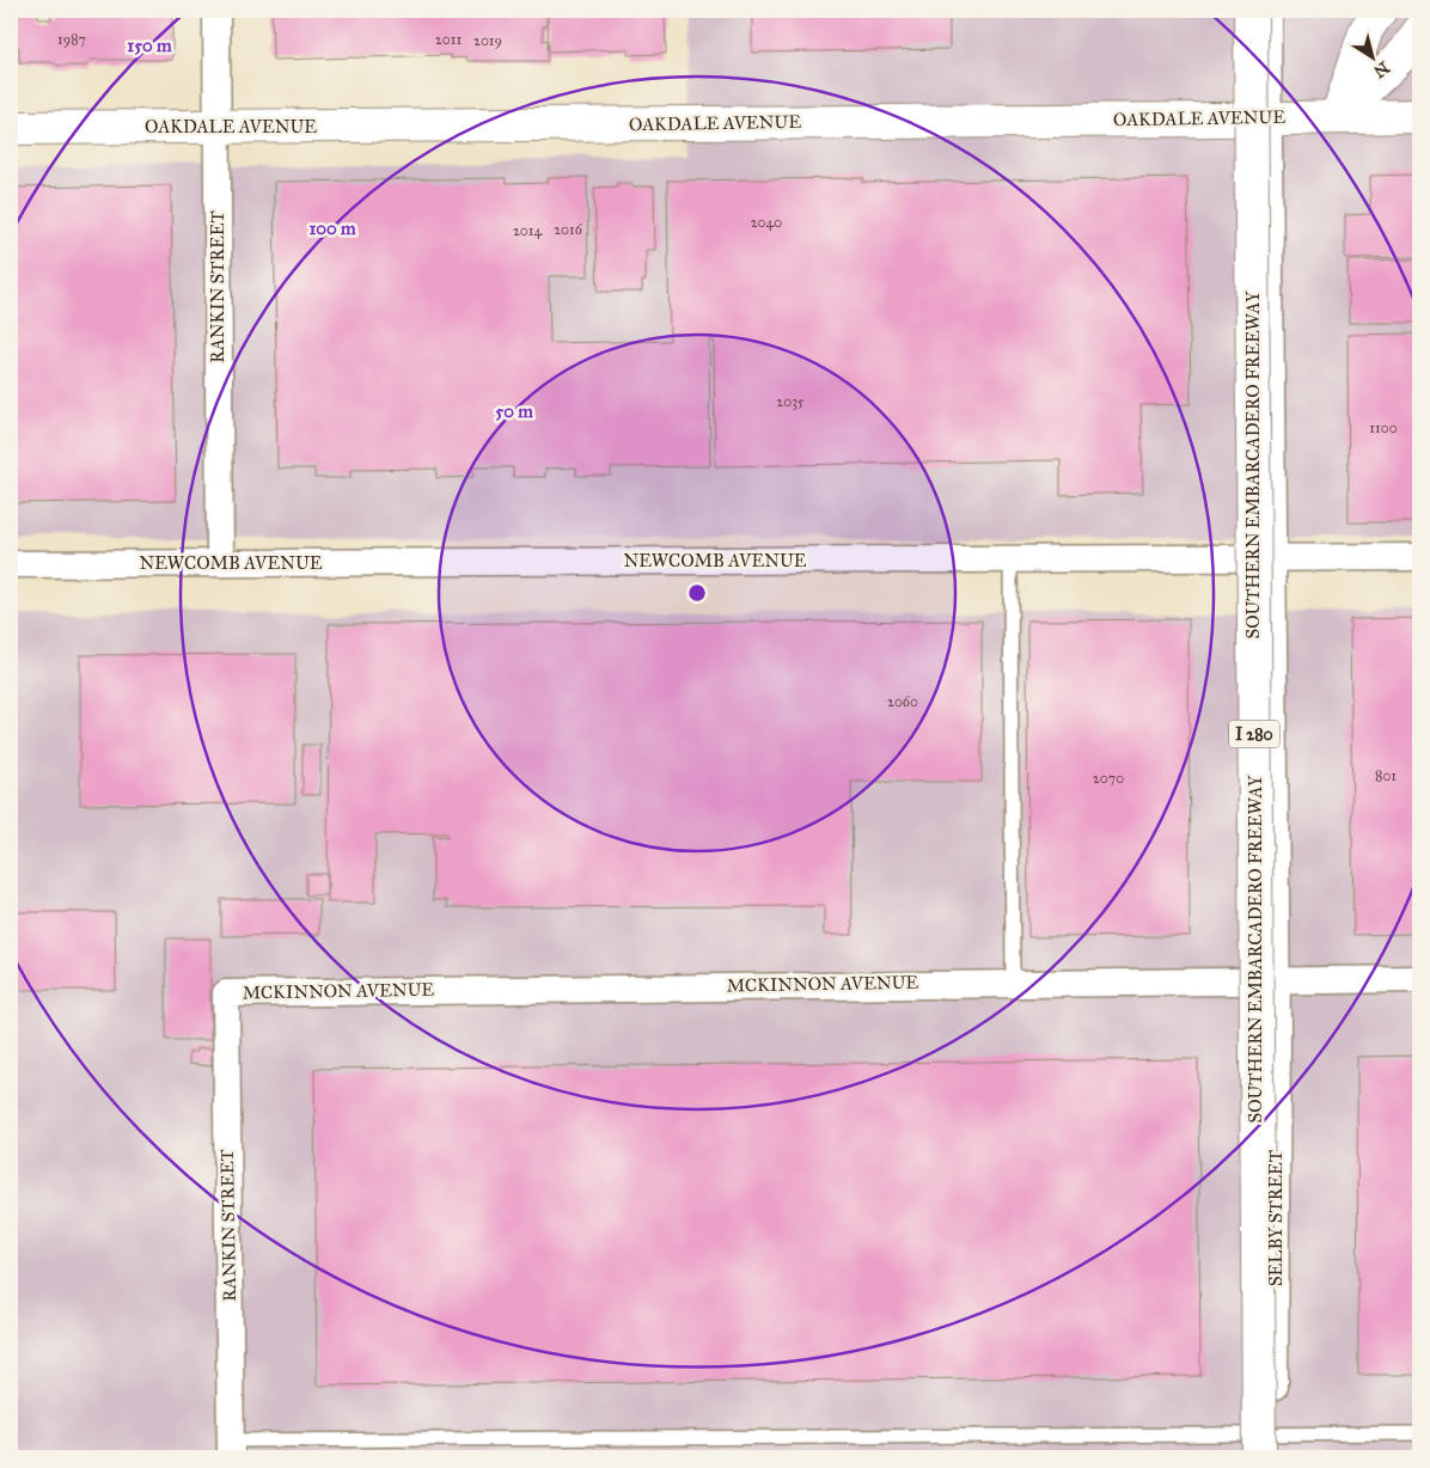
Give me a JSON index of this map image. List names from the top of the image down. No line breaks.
{"streets":{"main road":["OAKDALE AVENUE","SOUTHERN EMBARCADERO FREEWAY","I 280"],"street":["RANKIN STREET","NEWCOMB AVENUE","MCKINNON AVENUE","SELBY STREET"]},"crossings":[["OAKDALE AVENUE","RANKIN STREET"],["OAKDALE AVENUE","SELBY STREET"],["RANKIN STREET","NEWCOMB AVENUE"],["RANKIN STREET","MCKINNON AVENUE"],["SOUTHERN EMBARCADERO FREEWAY","SELBY STREET"],["NEWCOMB AVENUE","SELBY STREET"],["MCKINNON AVENUE","SELBY STREET"]],"house_numbers":["1987","2011","2019","2040","2016","2014","2035","1100","2060","801","2070"],"north":"bottom right","rings":["150 m","100 m","50 m"]}
